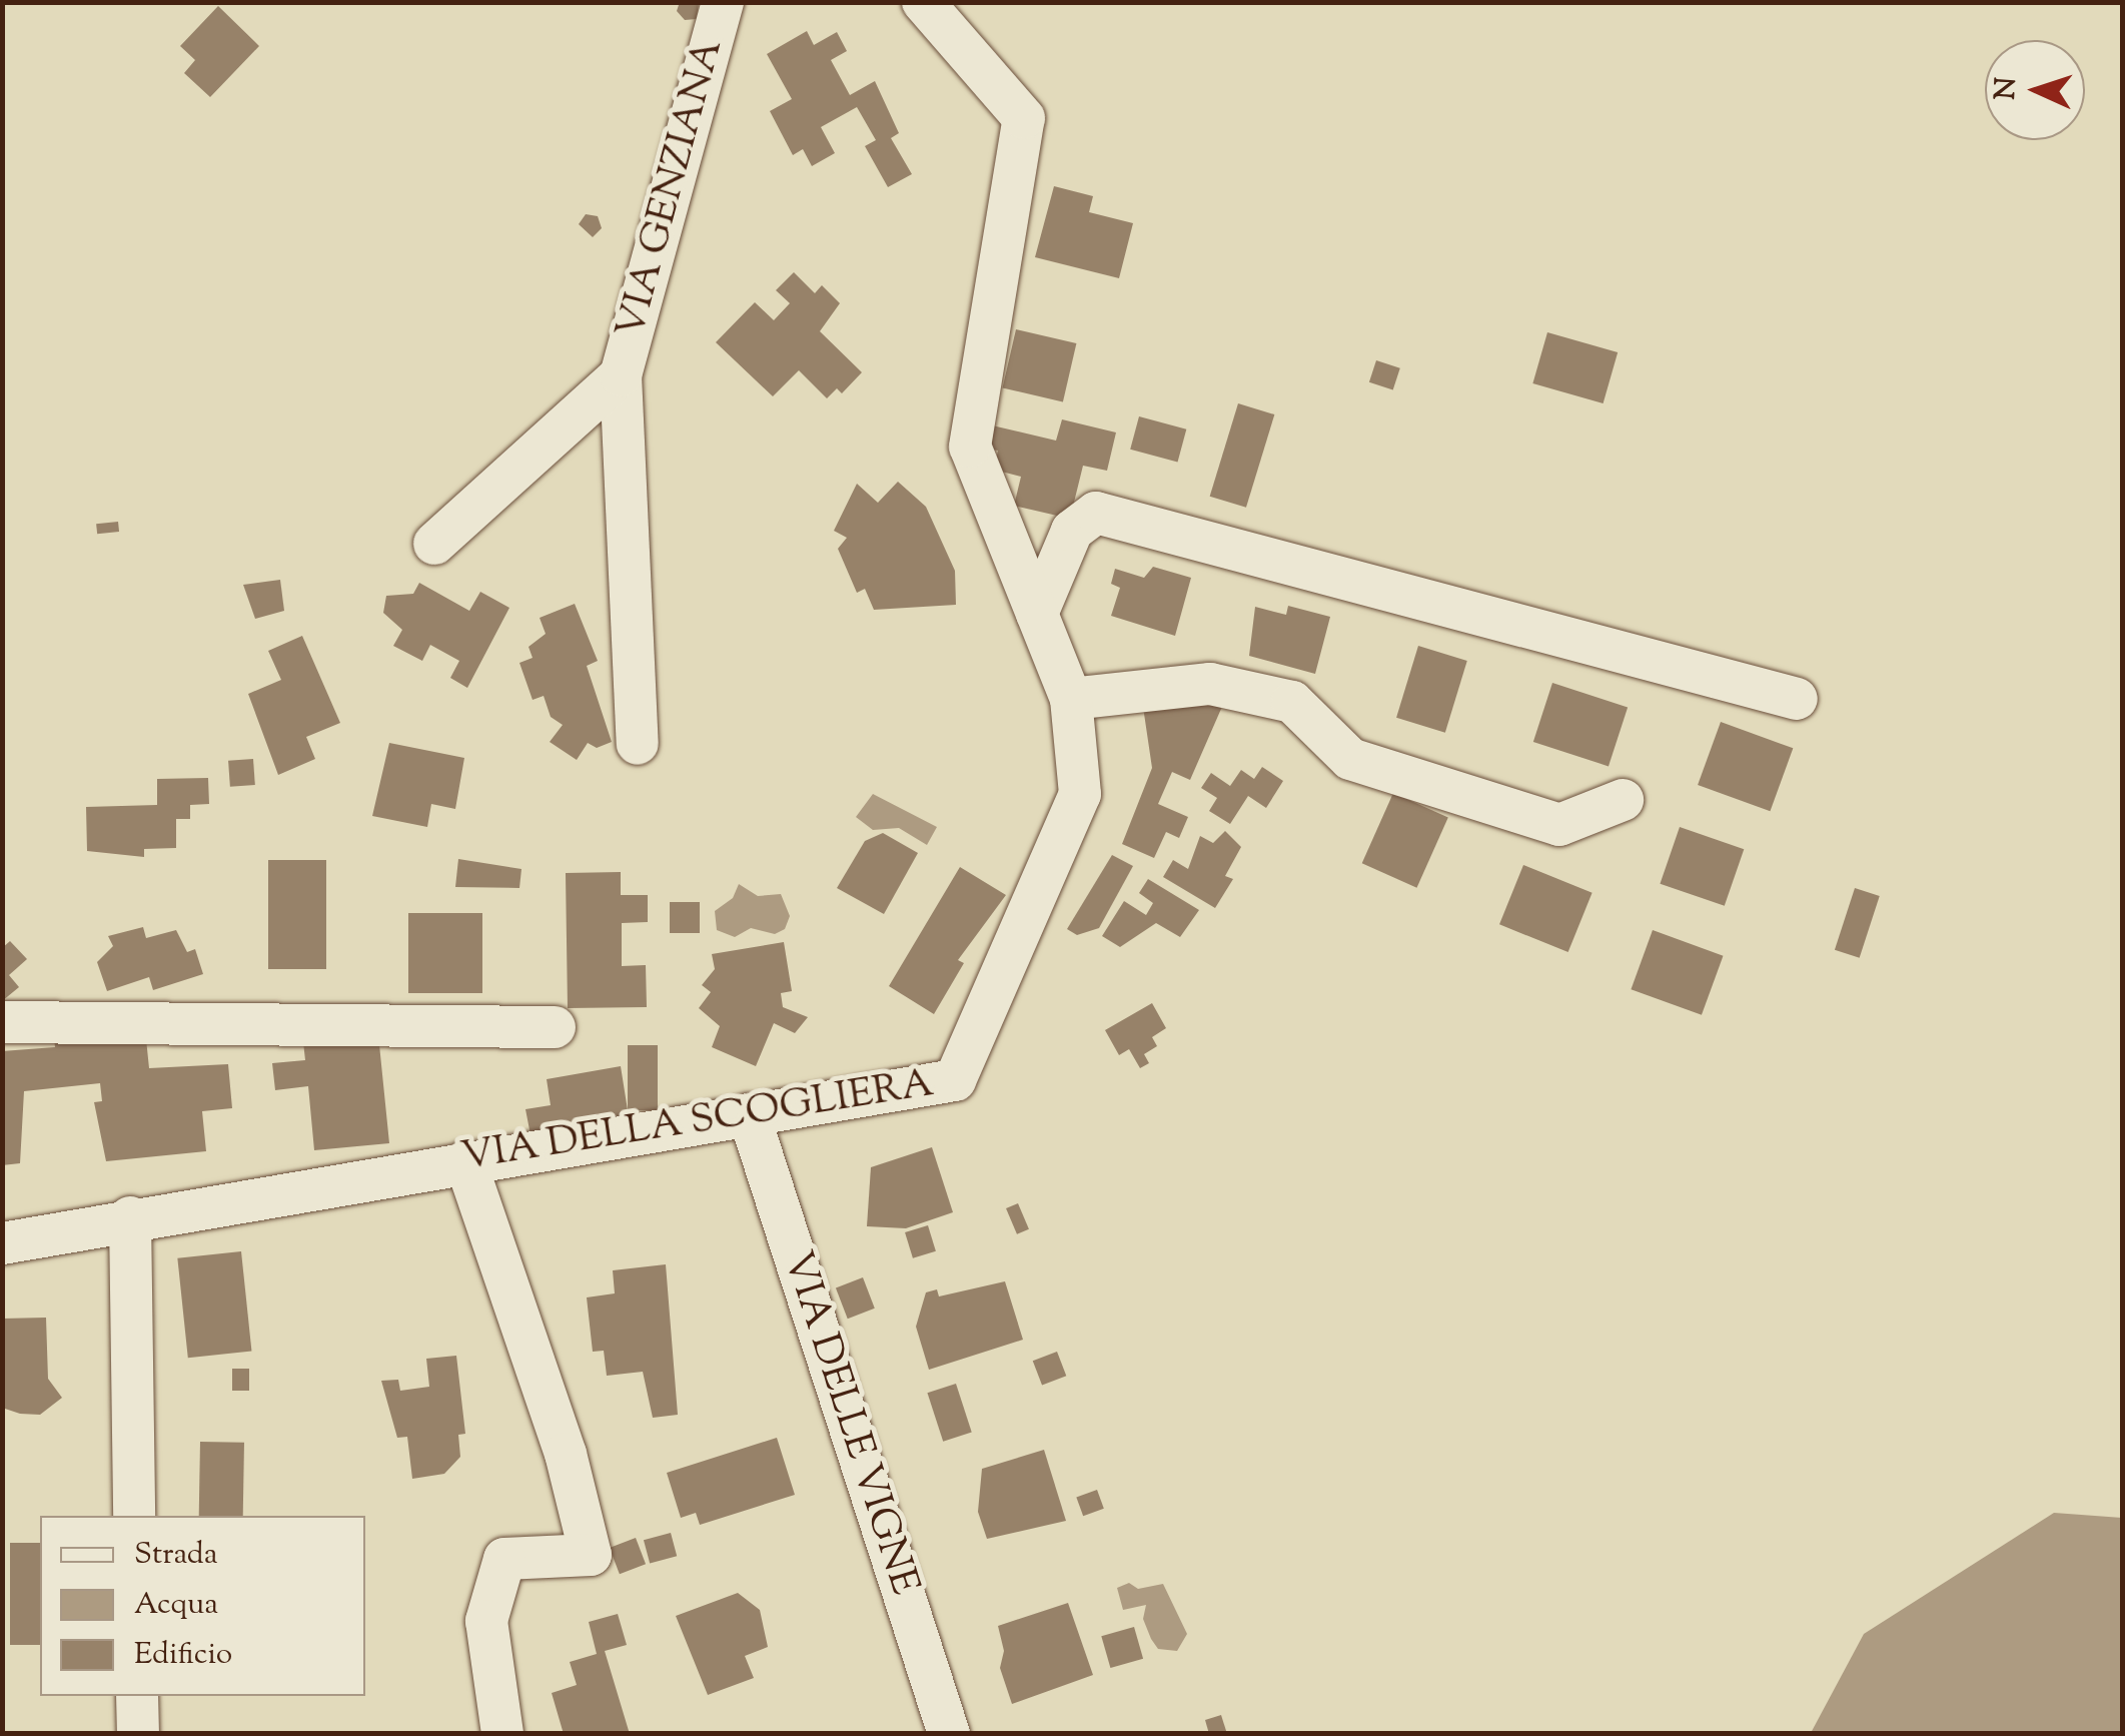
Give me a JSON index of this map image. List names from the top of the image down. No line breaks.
{"streets":{"street":["VIA GENZIANA","VIA DELLA SCOGLIERA","VIA DELLE VIGNE"]},"crossings":[["VIA DELLA SCOGLIERA","VIA DELLE VIGNE"]],"legend":["Strada","Acqua","Edificio"],"north":"left"}
